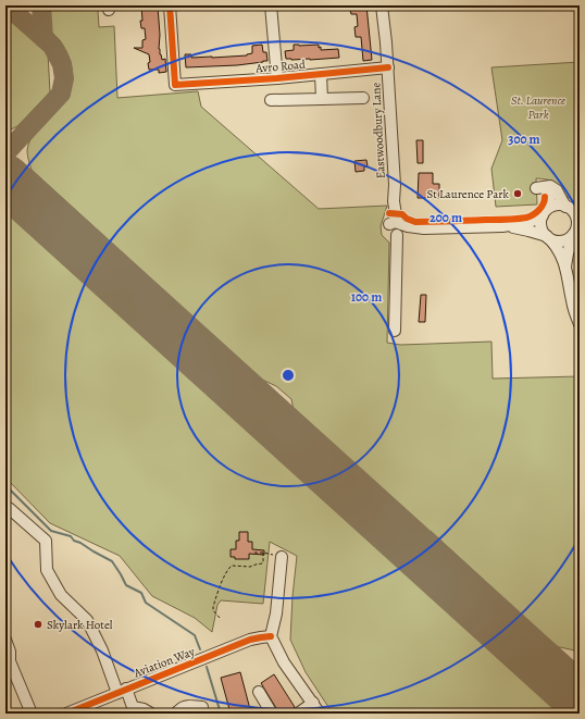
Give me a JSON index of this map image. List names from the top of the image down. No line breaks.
{"streets":{"street":["Avro Road","Eastwoodbury Lane","Aviation Way"]},"crossings":[["Avro Road","Eastwoodbury Lane"]],"parks":["St. Laurence Park"],"places":["St Laurence Park","Skylark Hotel"],"rings":["300 m","200 m","100 m"]}
